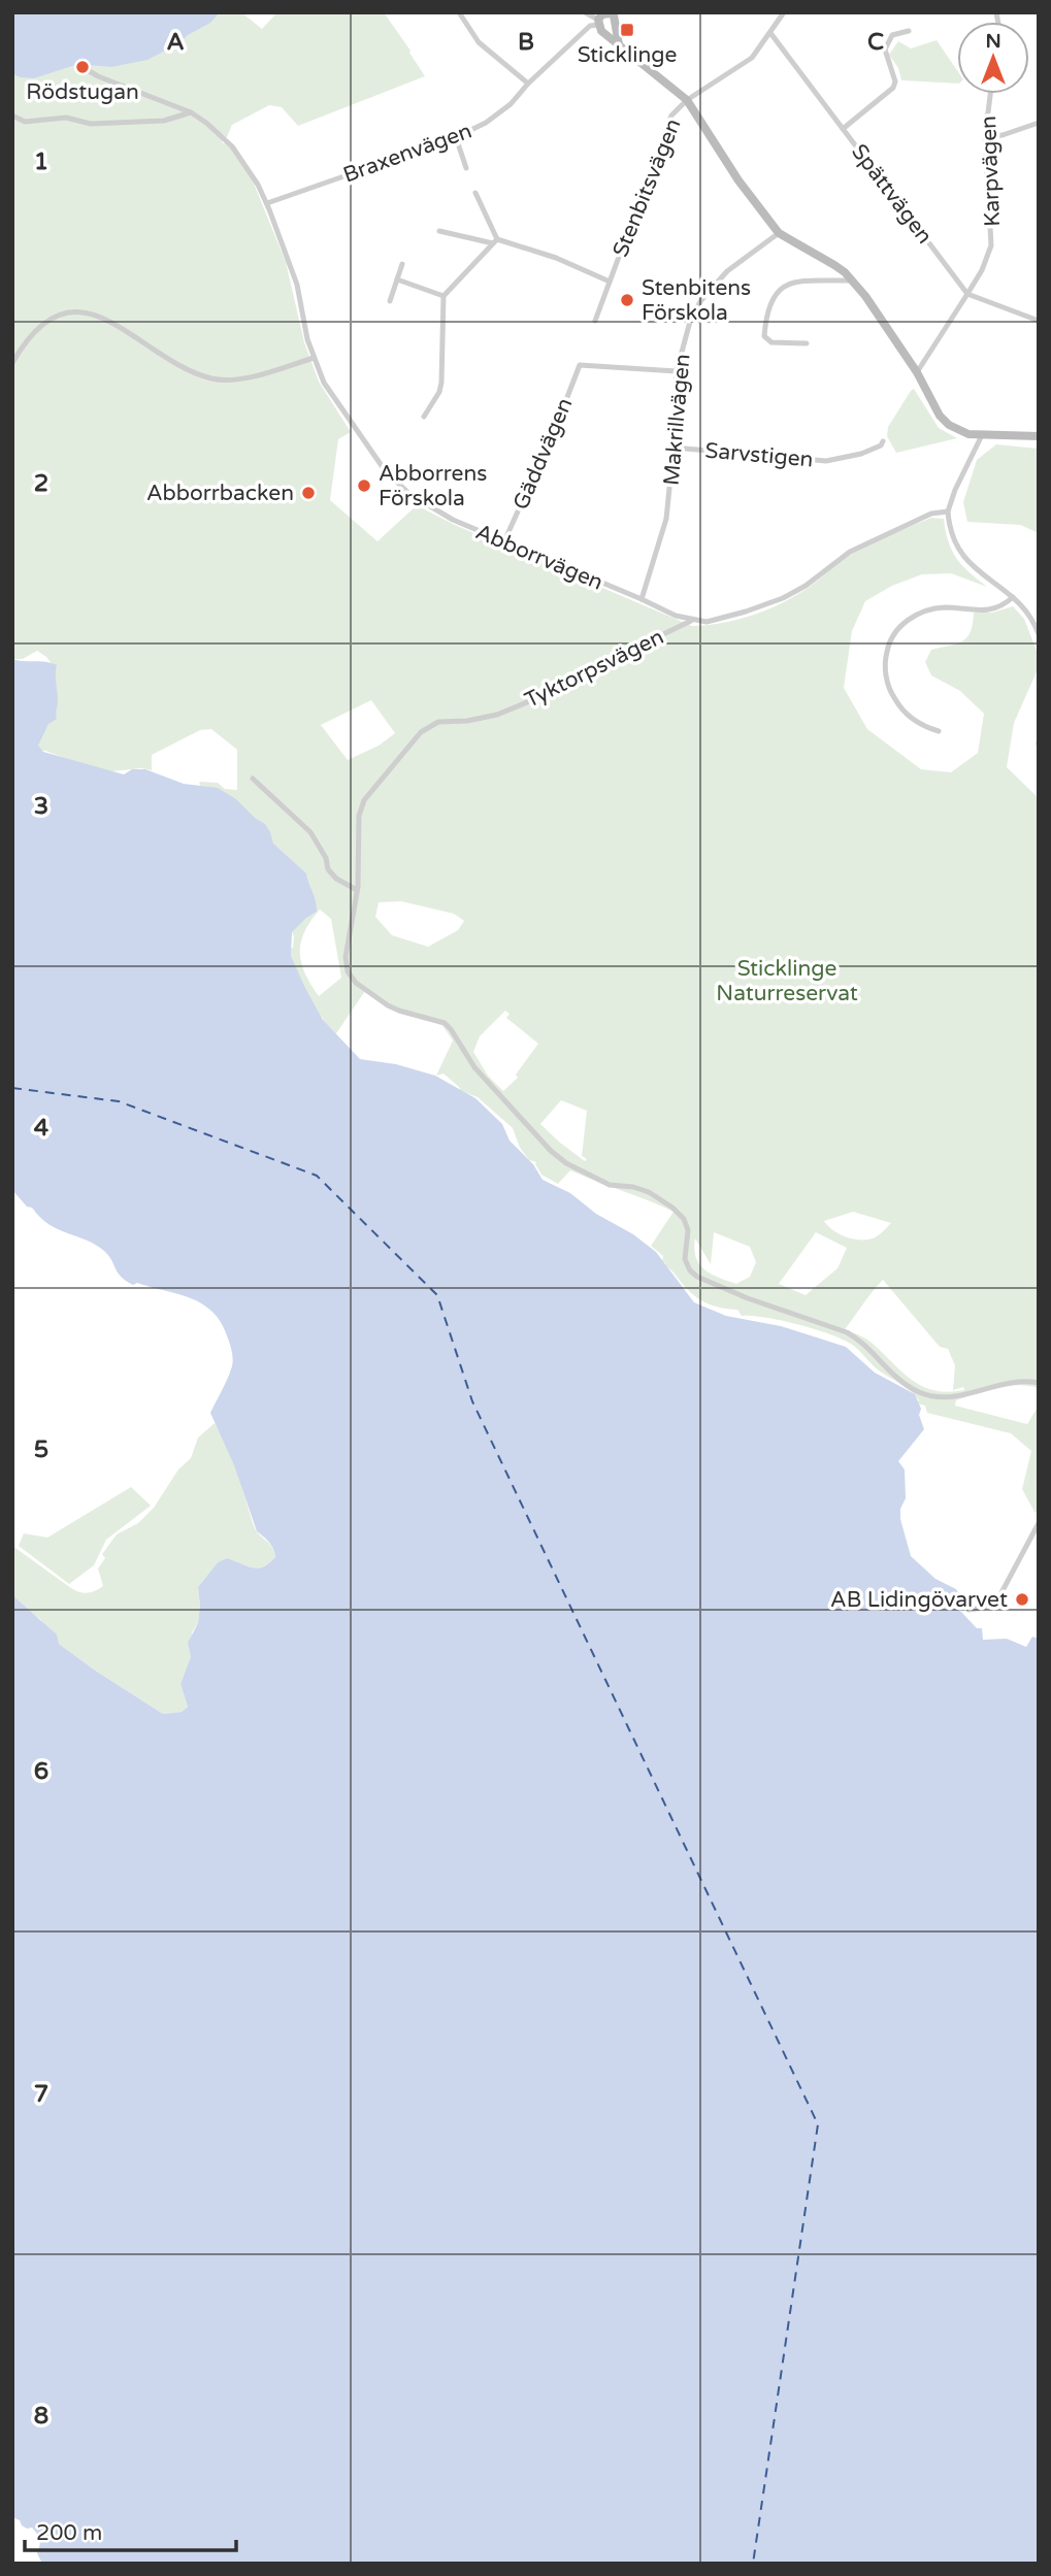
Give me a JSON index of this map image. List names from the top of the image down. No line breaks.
{"streets":{"street":["Braxenvägen","Karpvägen","Stenbitsvägen","Spättvägen","Makrillvägen","Gäddvägen","Sarvstigen","Abborrvägen","Tyktorpsvägen"]},"crossings":[["Braxenvägen","Abborrvägen"],["Karpvägen","Spättvägen"],["Stenbitsvägen","Spättvägen"],["Makrillvägen","Gäddvägen"],["Makrillvägen","Sarvstigen"],["Makrillvägen","Abborrvägen"],["Gäddvägen","Abborrvägen"],["Abborrvägen","Tyktorpsvägen"]],"parks":["Sticklinge Naturreservat"],"places":{"transit":["Sticklinge"],"other":["Rödstugan","Stenbitens Förskola","Abborrens Förskola","Abborrbacken","AB Lidingövarvet"]},"scale_bar":"200 m","north":"top","grid":{"columns":["A","B","C"],"rows":["1","2","3","4","5","6","7","8"]}}
